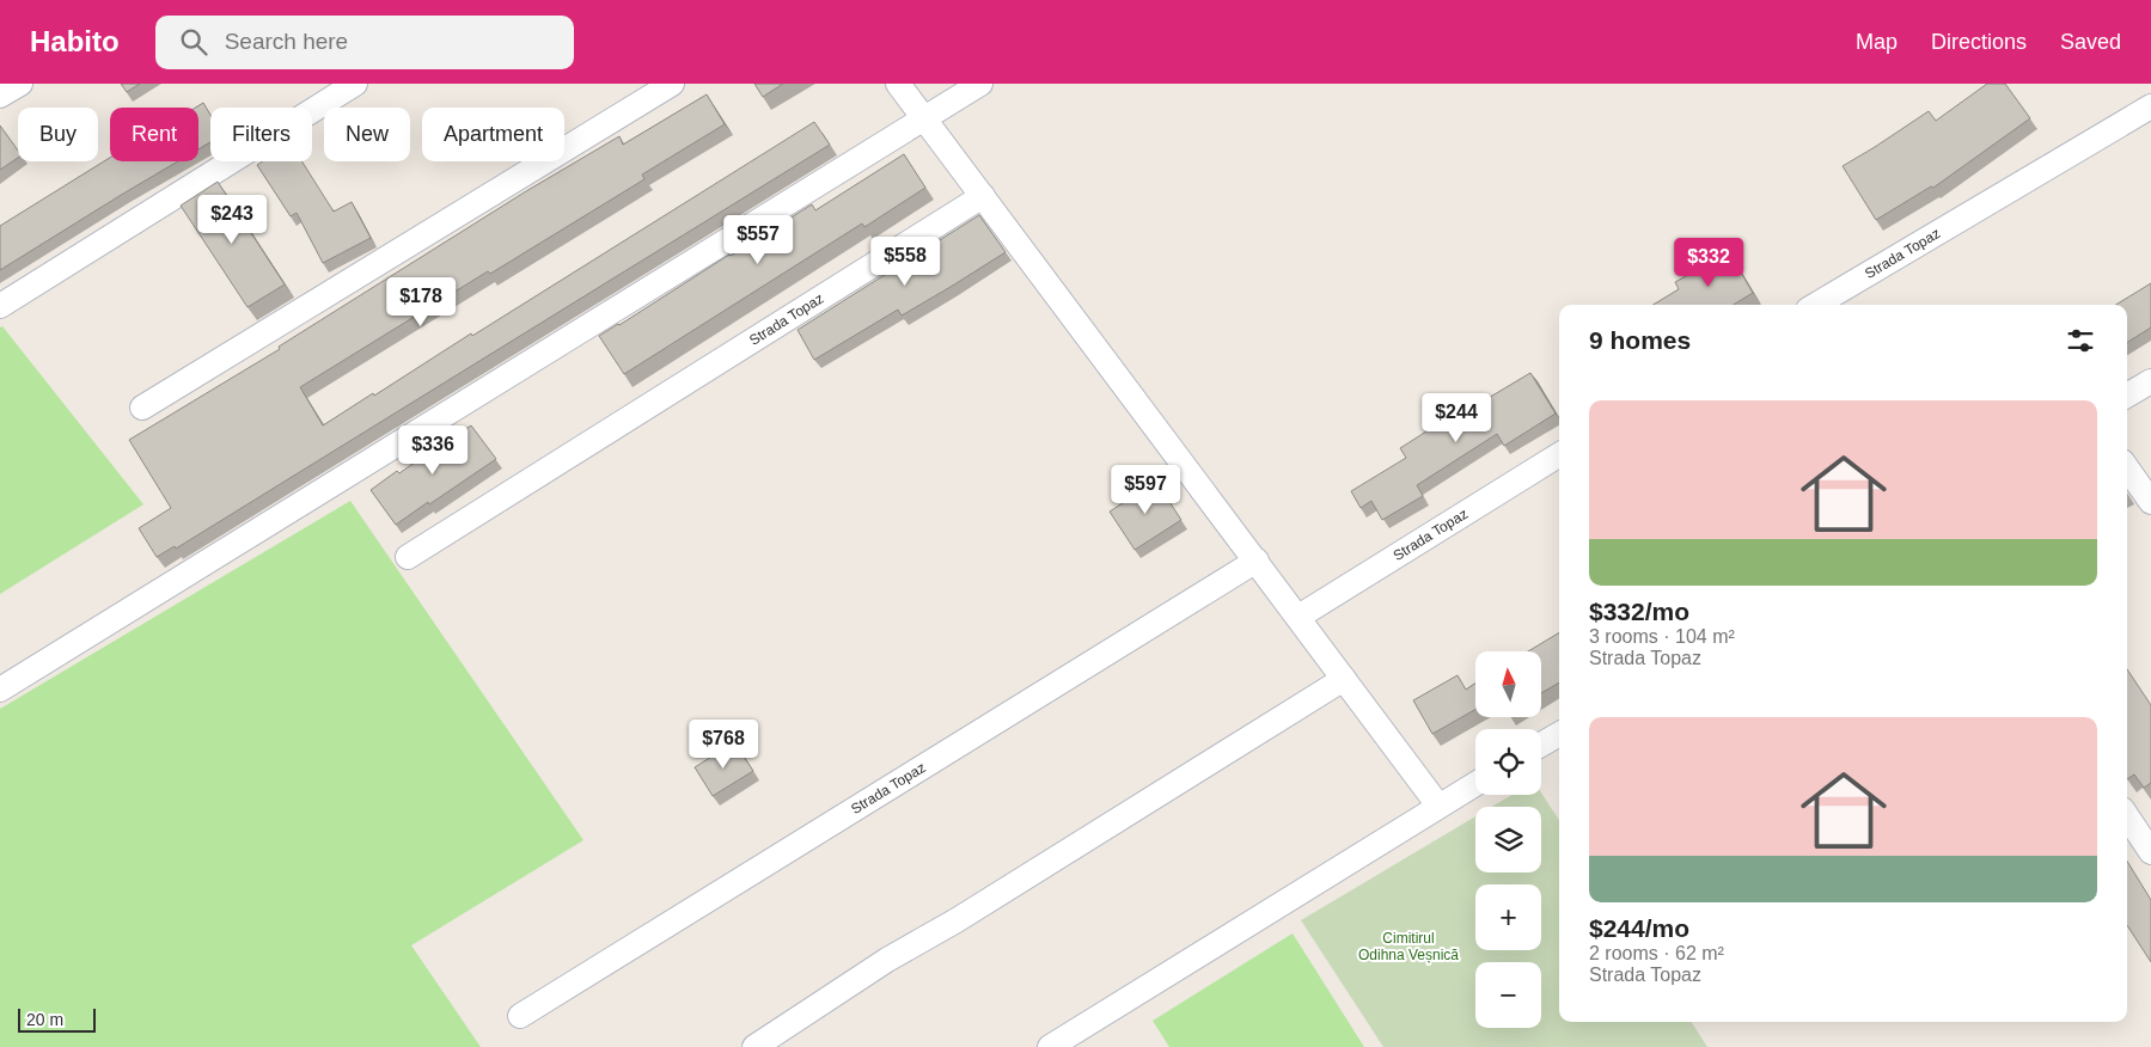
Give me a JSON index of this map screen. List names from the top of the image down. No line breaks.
{"streets":{"street":["Strada Topaz"]},"parks":["Cimitirul Odihna Veșnică"],"scale_bar":"20 m","north":"top","page":{"header":"Habito","search":"Search here","nav":["Map","Directions","Saved"],"chip":["Buy","Rent","Filters","New","Apartment"],"price":["$243","$557","$558","$332","$178","$244","$336","$597","$768"],"heading":"9 homes","list":[{"name":"$332/mo","note":"3 rooms · 104 m² · Strada Topaz"},{"name":"$244/mo","note":"2 rooms · 62 m² · Strada Topaz"}],"map_buttons":["+","−"],"scale":"20 m"}}
